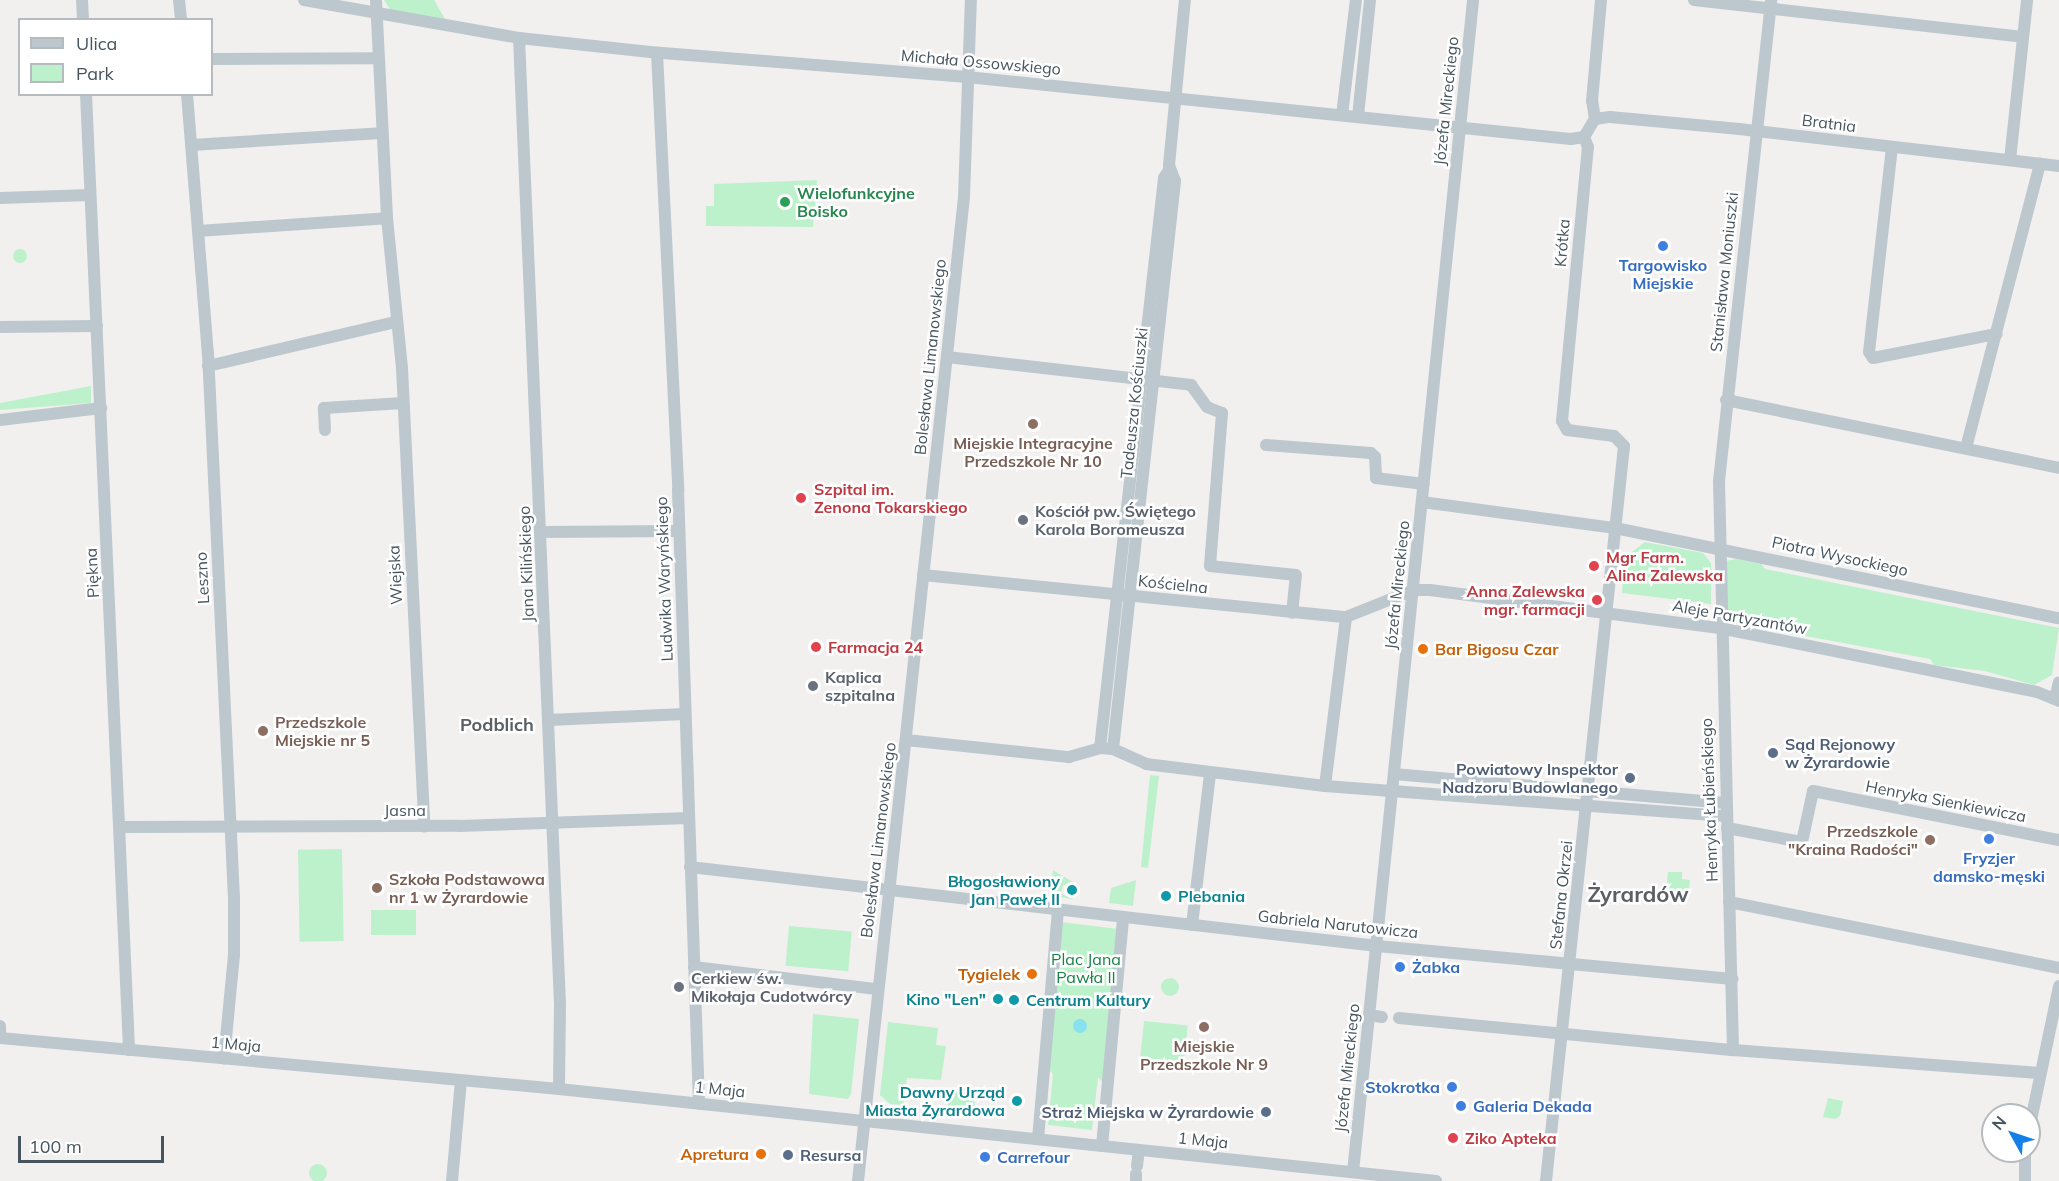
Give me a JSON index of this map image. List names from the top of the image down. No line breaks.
{"streets":{"street":["Michała Ossowskiego","Józefa Mireckiego","Bratnia","Krótka","Stanisława Moniuszki","Bolesława Limanowskiego","Tadeusza Kościuszki","Piotra Wysockiego","Jana Kilińskiego","Piękna","Wiejska","Leszno","Ludwika Waryńskiego","Kościelna","Aleje Partyzantów","Henryka Łubieńskiego","Henryka Sienkiewicza","Jasna","Stefana Okrzei","Gabriela Narutowicza","1 Maja"]},"crossings":[["Michała Ossowskiego","Józefa Mireckiego"],["Michała Ossowskiego","Krótka"],["Michała Ossowskiego","Bolesława Limanowskiego"],["Michała Ossowskiego","Tadeusza Kościuszki"],["Michała Ossowskiego","Jana Kilińskiego"],["Michała Ossowskiego","Wiejska"],["Michała Ossowskiego","Ludwika Waryńskiego"],["Józefa Mireckiego","Piotra Wysockiego"],["Józefa Mireckiego","Kościelna"],["Józefa Mireckiego","Aleje Partyzantów"],["Józefa Mireckiego","Gabriela Narutowicza"],["Józefa Mireckiego","1 Maja"],["Bratnia","Stanisława Moniuszki"],["Krótka","Piotra Wysockiego"],["Stanisława Moniuszki","Piotra Wysockiego"],["Stanisława Moniuszki","Henryka Łubieńskiego"],["Bolesława Limanowskiego","Kościelna"],["Bolesława Limanowskiego","Gabriela Narutowicza"],["Bolesława Limanowskiego","1 Maja"],["Tadeusza Kościuszki","Kościelna"],["Piotra Wysockiego","Henryka Łubieńskiego"],["Jana Kilińskiego","Jasna"],["Jana Kilińskiego","1 Maja"],["Piękna","Jasna"],["Piękna","1 Maja"],["Wiejska","Jasna"],["Leszno","Jasna"],["Leszno","1 Maja"],["Ludwika Waryńskiego","Jasna"],["Ludwika Waryńskiego","Gabriela Narutowicza"],["Ludwika Waryńskiego","1 Maja"],["Kościelna","Aleje Partyzantów"],["Aleje Partyzantów","Henryka Łubieńskiego"],["Aleje Partyzantów","Stefana Okrzei"],["Henryka Łubieńskiego","Henryka Sienkiewicza"],["Henryka Łubieńskiego","Gabriela Narutowicza"],["Stefana Okrzei","Gabriela Narutowicza"]],"districts":["Podblich","Żyrardów"],"parks":["Plac Jana Pawła II"],"places":["Wielofunkcyjne Boisko","Targowisko Miejskie","Miejskie Integracyjne Przedszkole Nr 10","Szpital im. Zenona Tokarskiego","Kościół pw. Świętego Karola Boromeusza","Mgr Farm. Alina Zalewska","Anna Zalewska mgr. farmacji","Farmacja 24","Bar Bigosu Czar","Kaplica szpitalna","Przedszkole Miejskie nr 5","Sąd Rejonowy w Żyrardowie","Powiatowy Inspektor Nadzoru Budowlanego","Fryzjer damsko-męski","Przedszkole \"Kraina Radości\"","Szkoła Podstawowa nr 1 w Żyrardowie","Błogosławiony Jan Paweł II","Plebania","Żabka","Tygielek","Cerkiew św. Mikołaja Cudotwórcy","Kino \"Len\"","Centrum Kultury","Miejskie Przedszkole Nr 9","Stokrotka","Dawny Urząd Miasta Żyrardowa","Galeria Dekada","Straż Miejska w Żyrardowie","Ziko Apteka","Apretura","Resursa","Carrefour"],"legend":["Ulica","Park"],"scale_bar":"100 m","north":"top left"}
